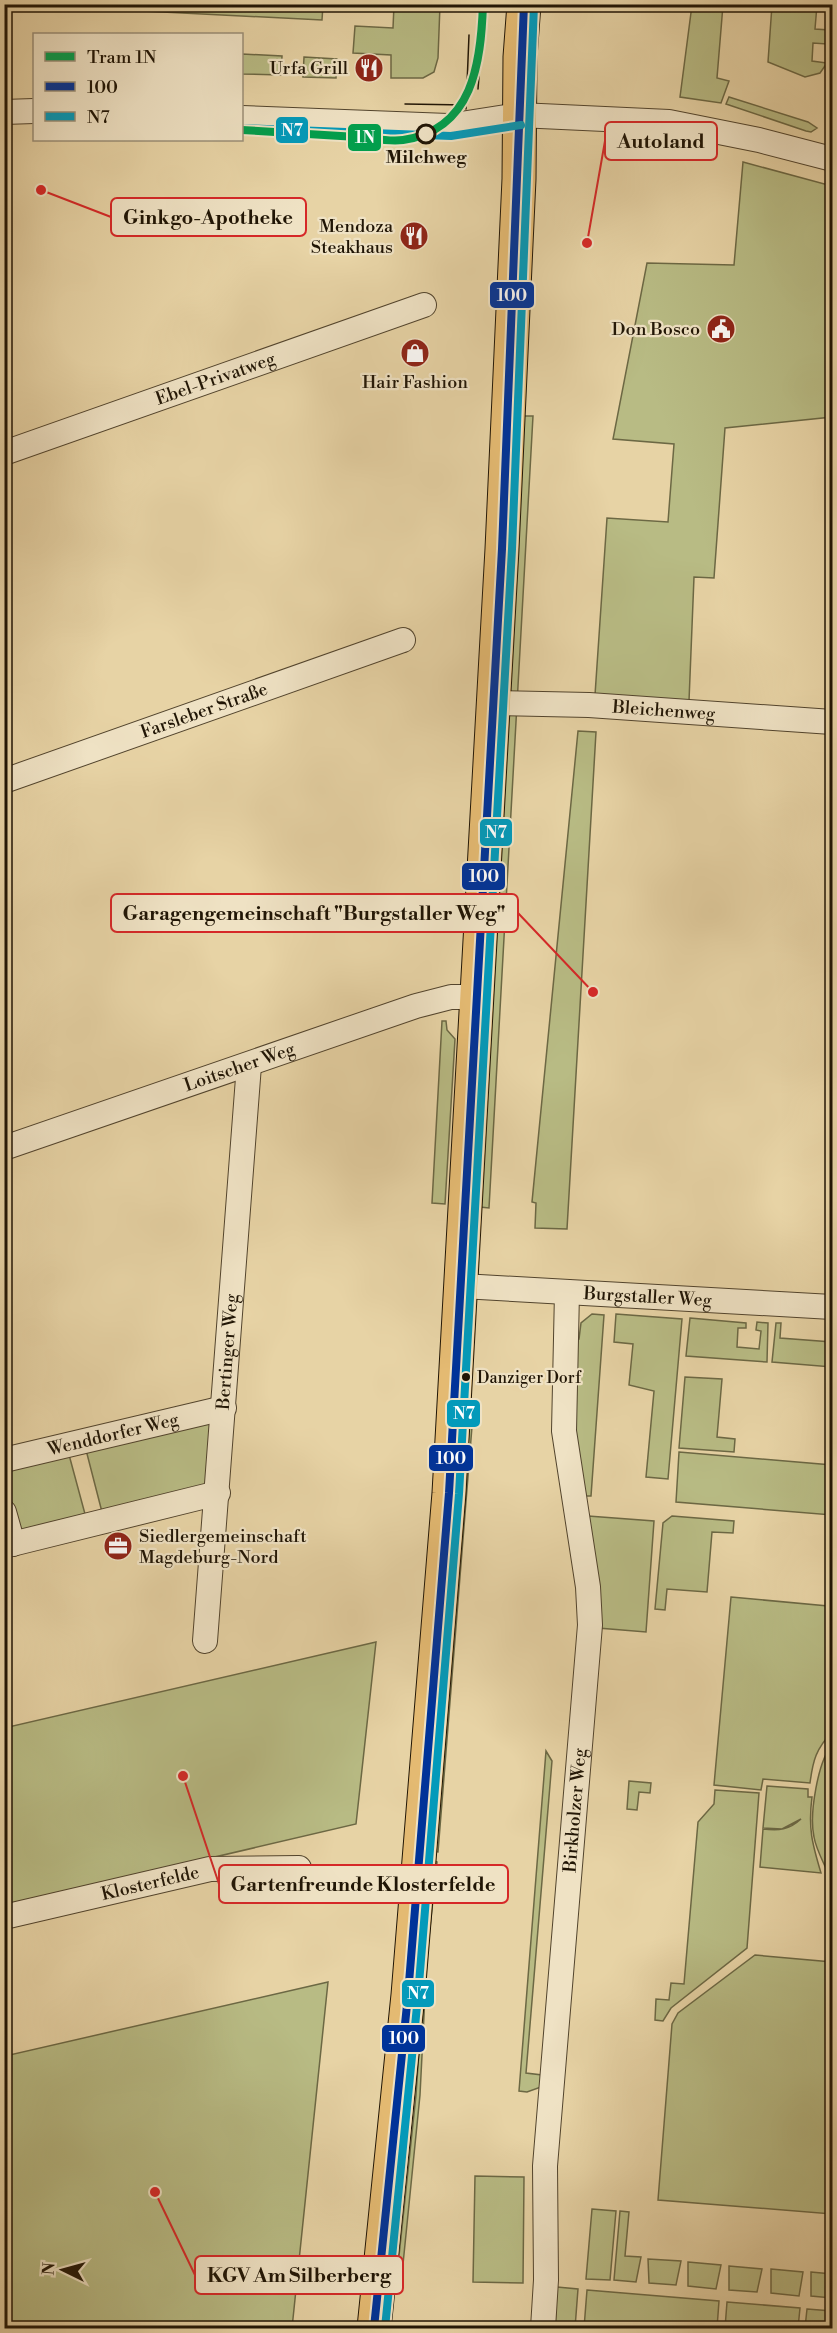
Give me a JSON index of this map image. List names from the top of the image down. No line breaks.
{"streets":{"street":["Ebel-Privatweg","Farsleber Straße","Bleichenweg","Loitscher Weg","Burgstaller Weg","Bertinger Weg","Wenddorfer Weg","Birkholzer Weg","Klosterfelde"]},"crossings":[["Loitscher Weg","Bertinger Weg"],["Burgstaller Weg","Birkholzer Weg"],["Bertinger Weg","Wenddorfer Weg"]],"places":{"restaurant":["Urfa Grill","Mendoza Steakhaus"],"other":["Milchweg","Ginkgo-Apotheke","Autoland","Garagengemeinschaft \"Burgstaller Weg\"","Danziger Dorf","Gartenfreunde Klosterfelde","KGV Am Silberberg"],"public building":["Don Bosco"],"shop":["Hair Fashion"],"office":["Siedlergemeinschaft Magdeburg-Nord"]},"lines":["tram line 1N","transit line 100","transit line N7"],"legend":["Tram 1N","100","N7"],"north":"left"}
